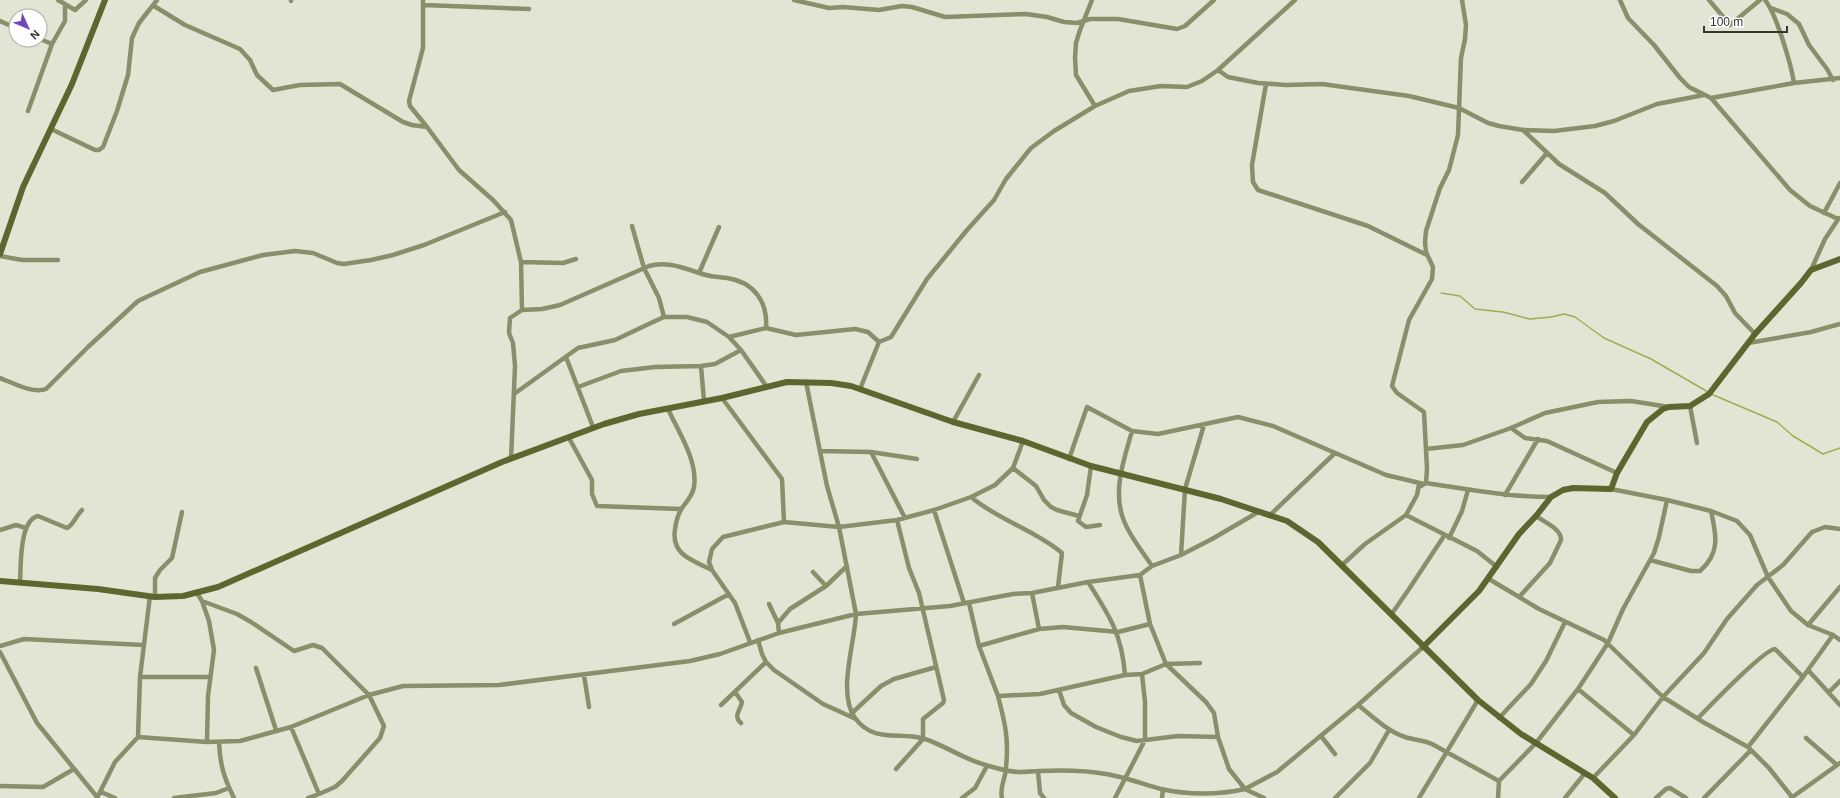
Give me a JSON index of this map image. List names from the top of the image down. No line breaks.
{"scale_bar":"100 m","north":"bottom right"}
